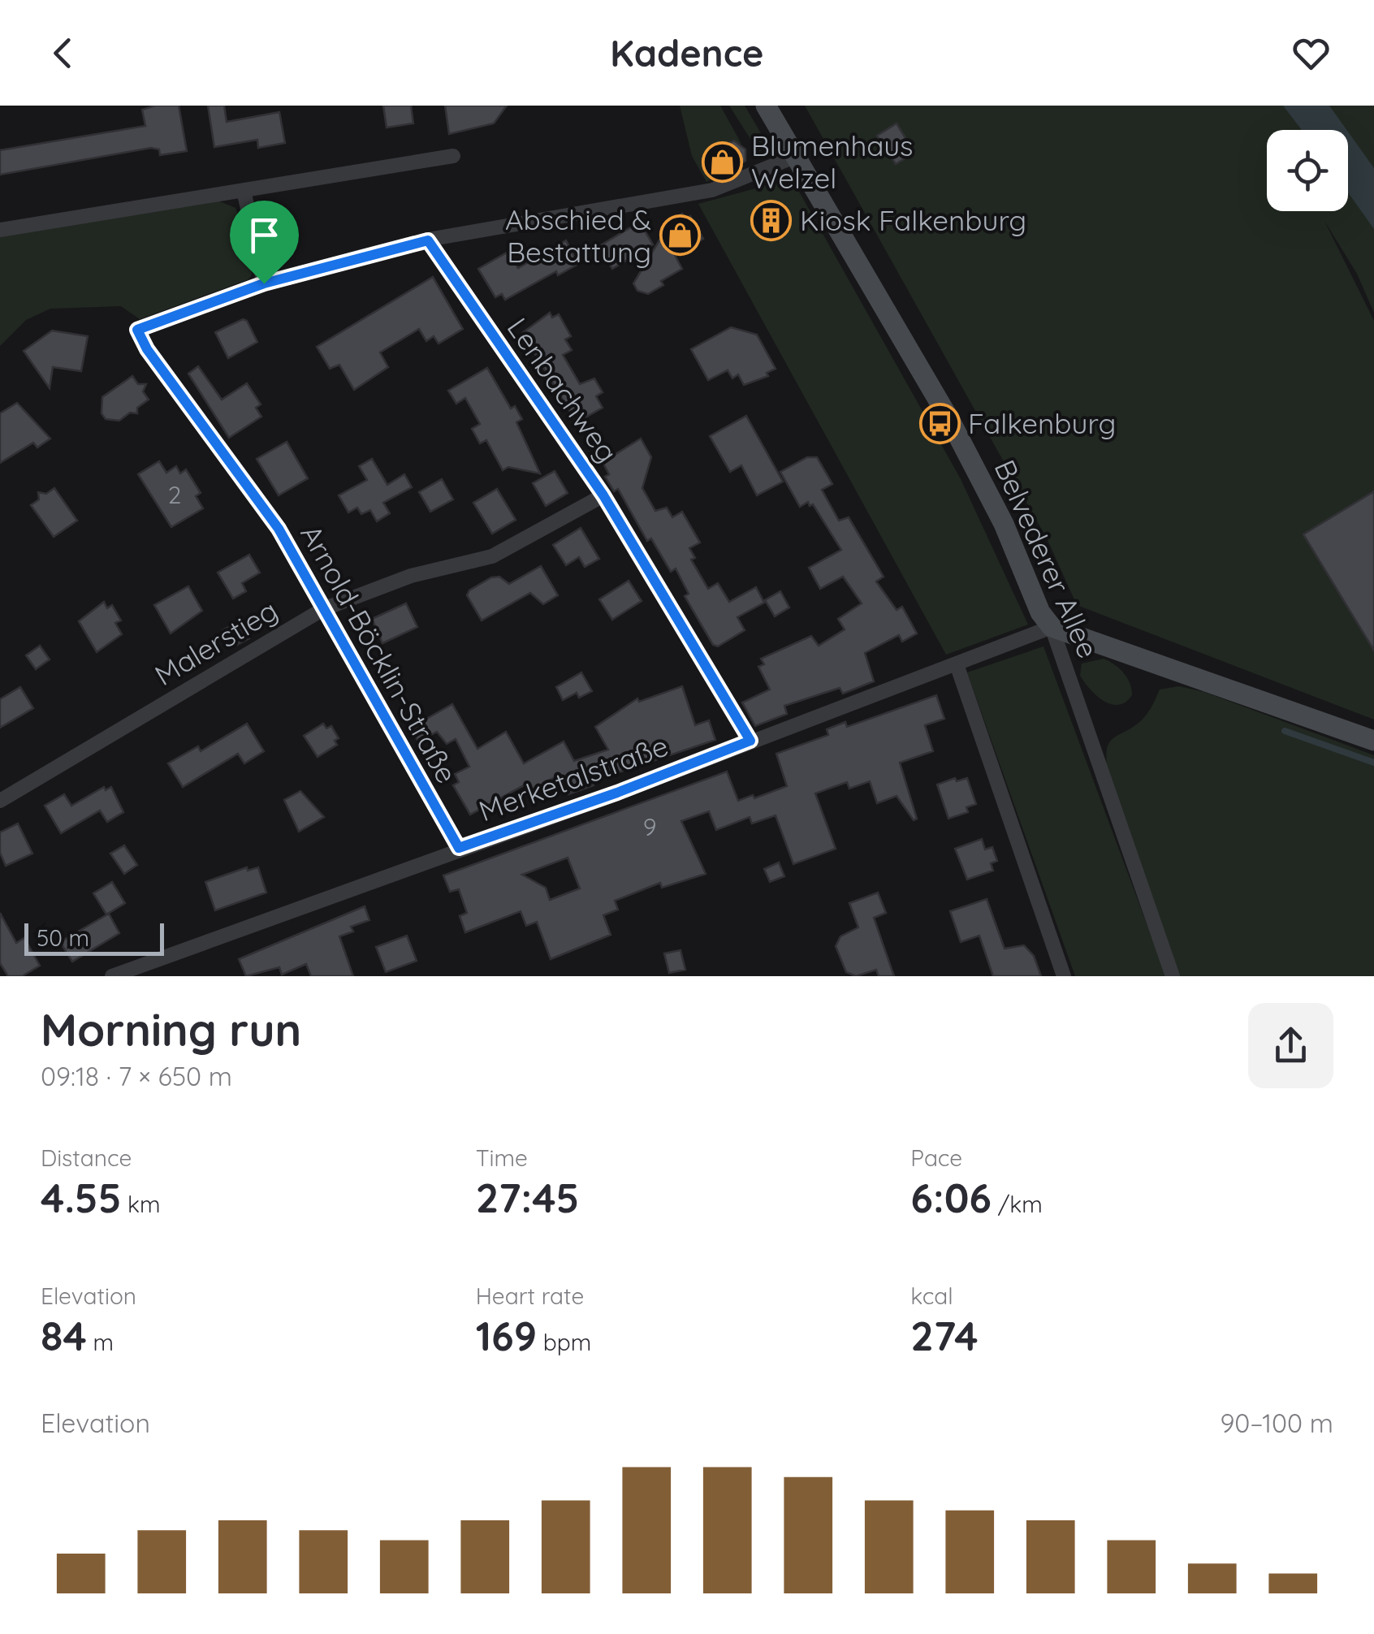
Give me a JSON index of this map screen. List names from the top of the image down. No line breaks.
{"streets":{"street":["Lenbachweg","Belvederer Allee","Malerstieg","Arnold-Böcklin-Straße","Merketalstraße"]},"crossings":[["Lenbachweg","Malerstieg"],["Lenbachweg","Merketalstraße"],["Belvederer Allee","Merketalstraße"],["Malerstieg","Arnold-Böcklin-Straße"],["Arnold-Böcklin-Straße","Merketalstraße"]],"places":{"shop":["Blumenhaus Welzel","Abschied & Bestattung"],"building":["Kiosk Falkenburg"],"bus stop":["Falkenburg"]},"house_numbers":["2","9"],"scale_bar":"50 m","page":{"header":"Kadence","scale":"50 m","heading":["Morning run","09:18 · 7 × 650 m"],"stats":[["Distance","4.55 km"],["Time","27:45"],["Pace","6:06 /km"],["Elevation","84 m"],["Heart rate","169 bpm"],["kcal","274"]],"chart":["Elevation","90–100 m"]}}
